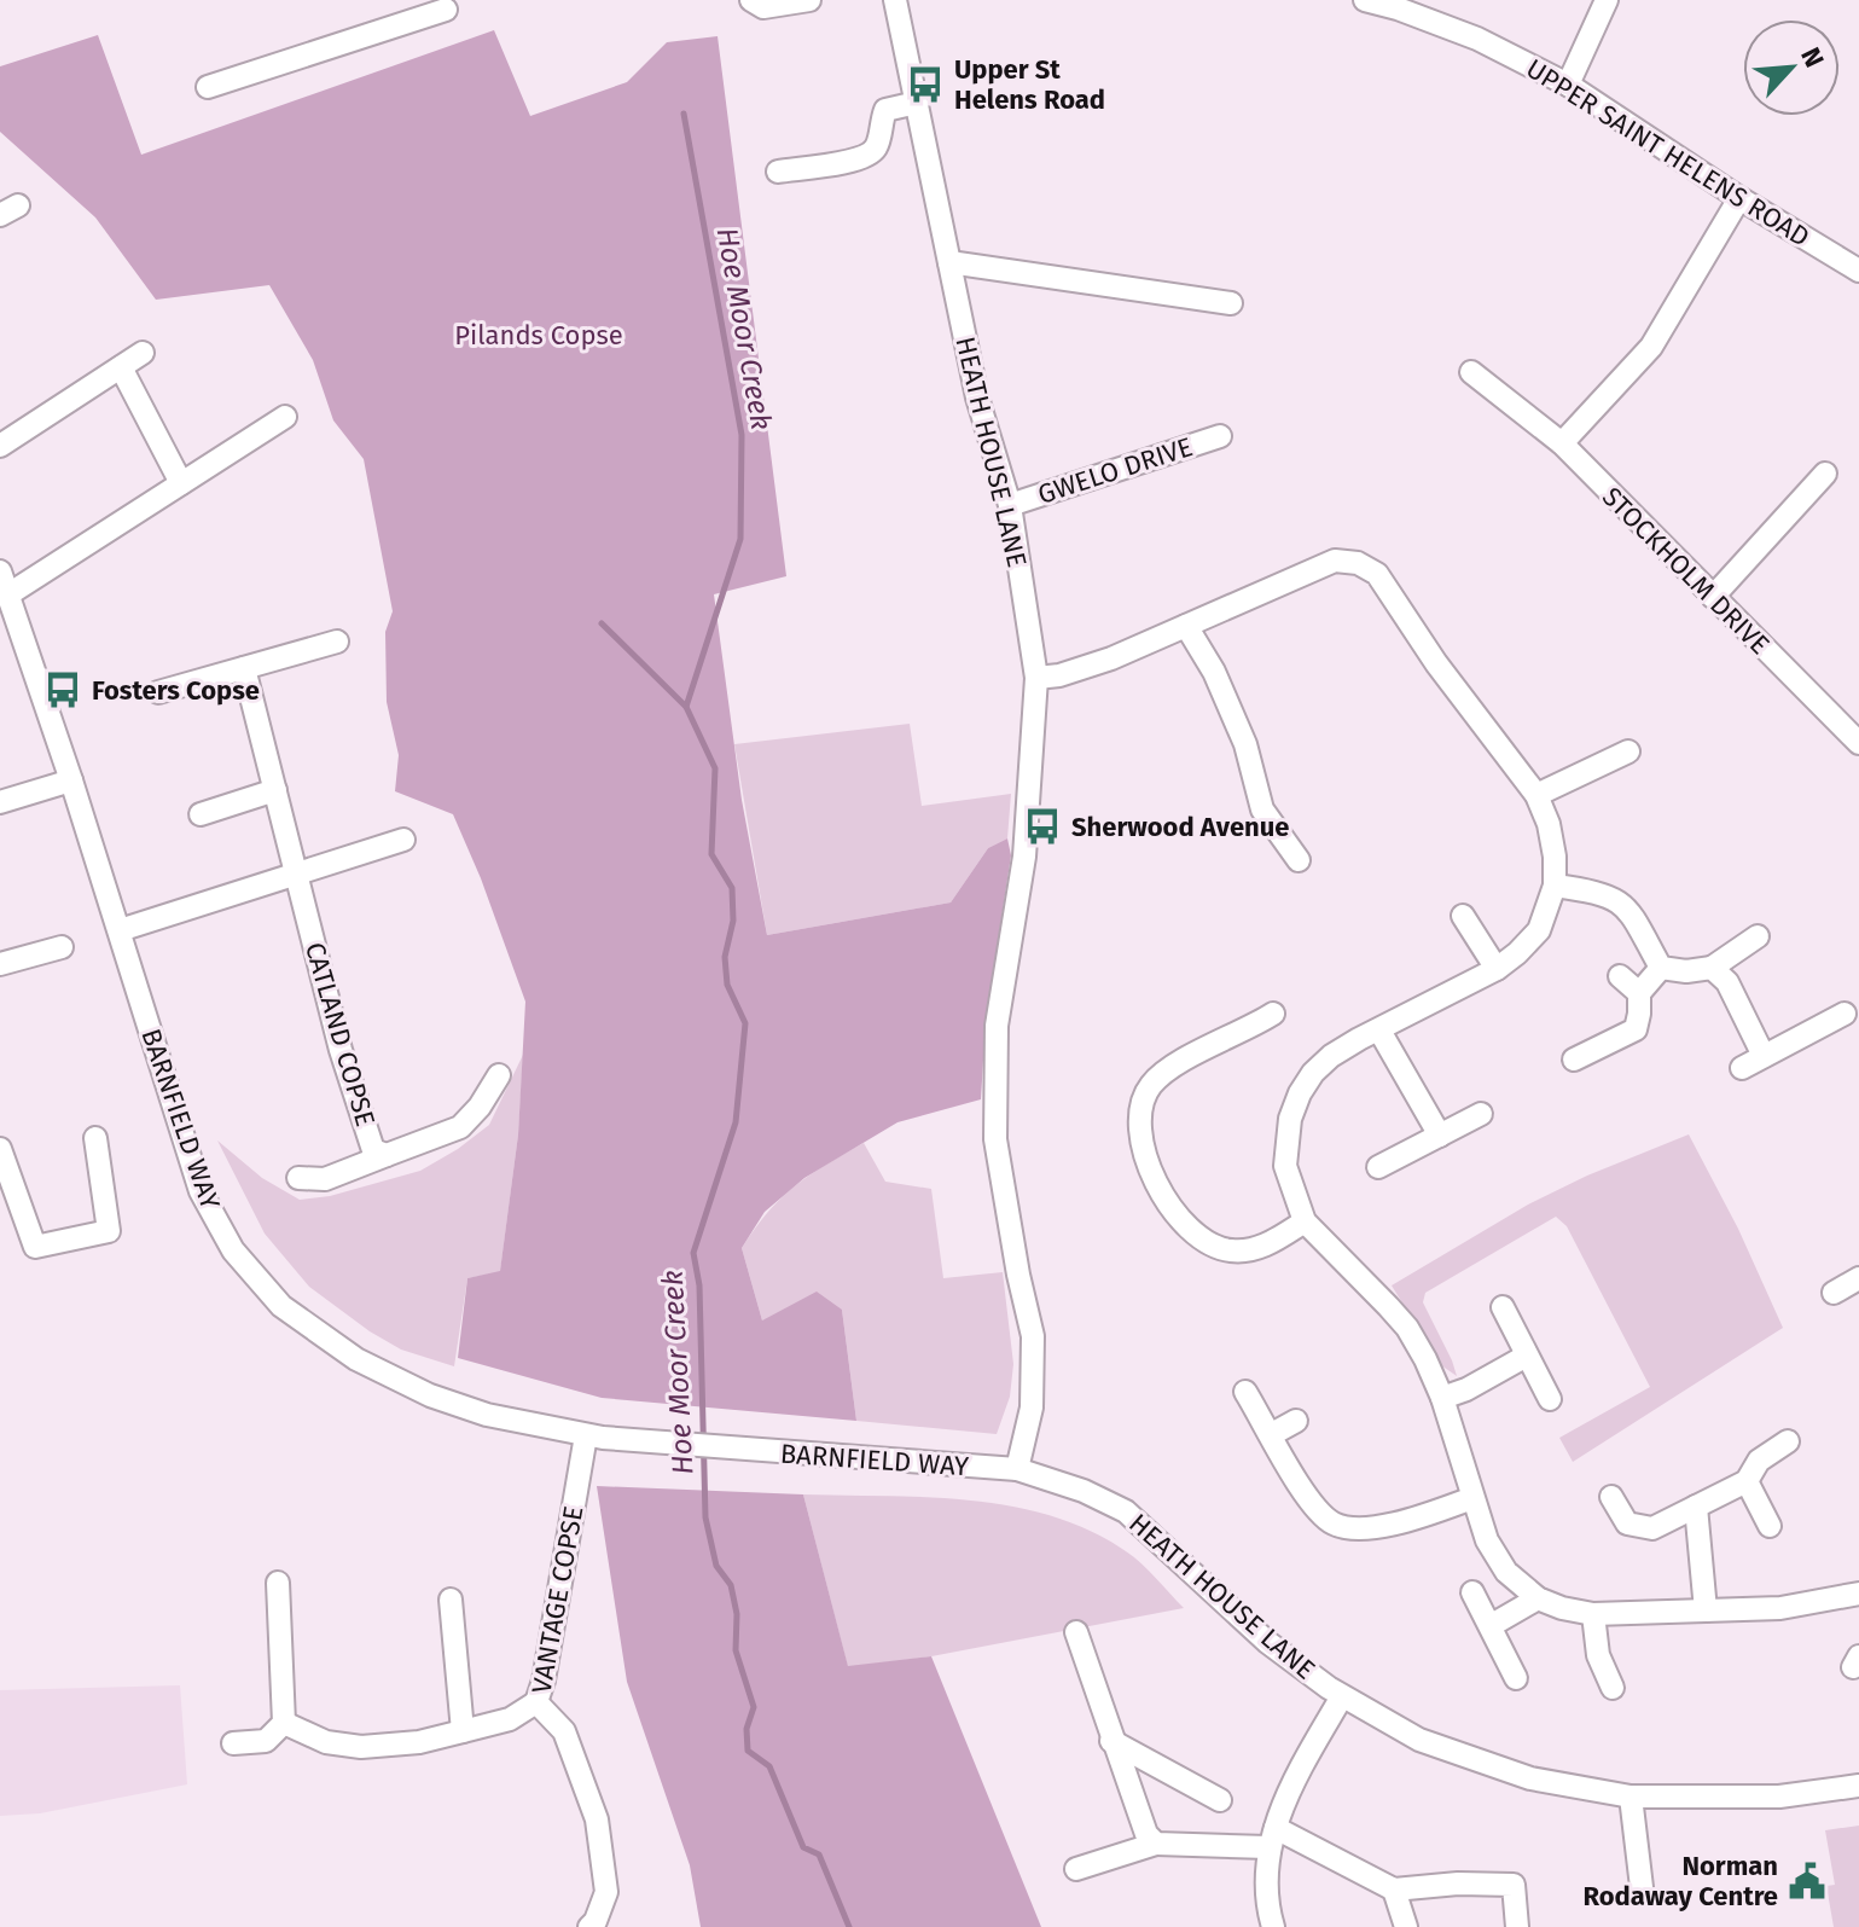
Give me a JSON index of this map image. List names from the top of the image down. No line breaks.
{"streets":{"street":["UPPER SAINT HELENS ROAD","HEATH HOUSE LANE","GWELO DRIVE","STOCKHOLM DRIVE","CATLAND COPSE","BARNFIELD WAY","VANTAGE COPSE"]},"crossings":[["HEATH HOUSE LANE","GWELO DRIVE"],["HEATH HOUSE LANE","BARNFIELD WAY"],["BARNFIELD WAY","VANTAGE COPSE"]],"water":["Hoe Moor Creek"],"parks":["Pilands Copse"],"places":{"bus stop":["Upper St Helens Road","Fosters Copse","Sherwood Avenue"],"public building":["Norman Rodaway Centre"]},"north":"top right"}
